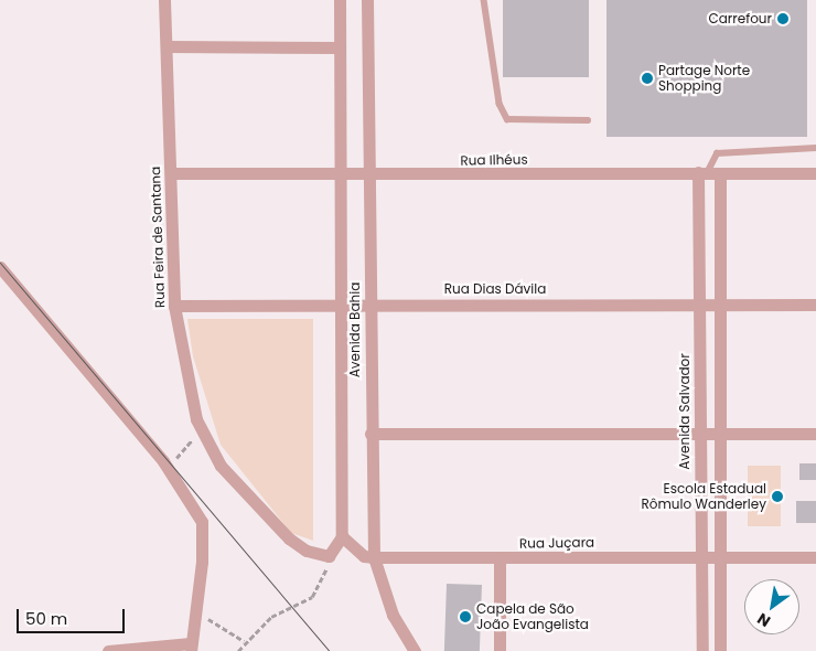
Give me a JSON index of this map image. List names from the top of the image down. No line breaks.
{"streets":{"street":["Rua Ilhéus","Rua Feira de Santana","Rua Dias Dávila","Avenida Bahia","Avenida Salvador","Rua Juçara"]},"crossings":[["Rua Ilhéus","Rua Feira de Santana"],["Rua Ilhéus","Avenida Bahia"],["Rua Ilhéus","Avenida Salvador"],["Rua Feira de Santana","Rua Dias Dávila"],["Rua Dias Dávila","Avenida Bahia"],["Rua Dias Dávila","Avenida Salvador"],["Avenida Bahia","Rua Juçara"],["Avenida Salvador","Rua Juçara"]],"places":["Carrefour","Partage Norte Shopping","Escola Estadual Rômulo Wanderley","Capela de São João Evangelista"],"scale_bar":"50 m","north":"bottom left"}
